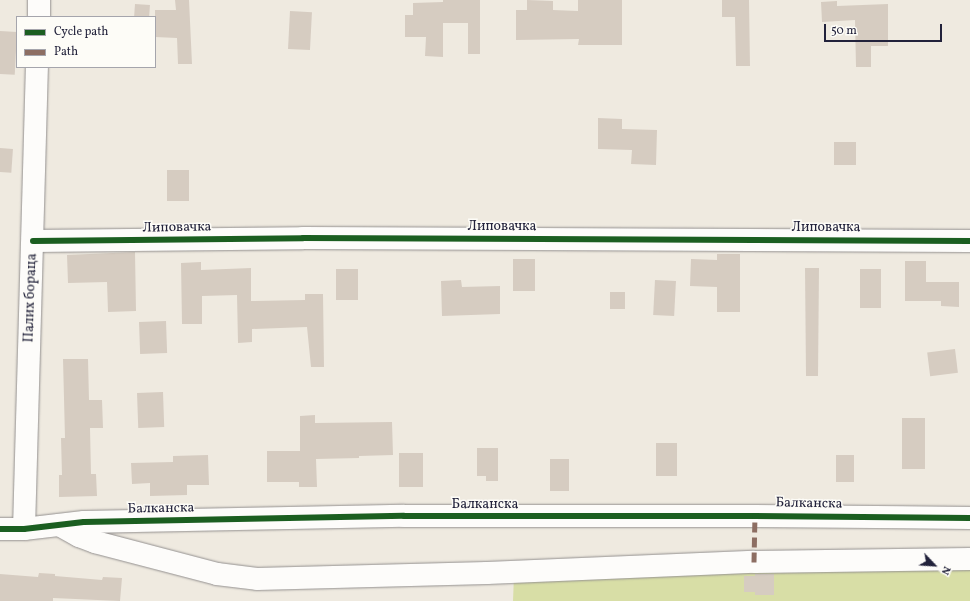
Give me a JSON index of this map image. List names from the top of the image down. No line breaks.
{"streets":{"street":["Липовачка","Палих бораца","Балканска"]},"crossings":[["Липовачка","Палих бораца"],["Палих бораца","Балканска"]],"legend":["Cycle path","Path"],"scale_bar":"50 m","north":"bottom right"}
